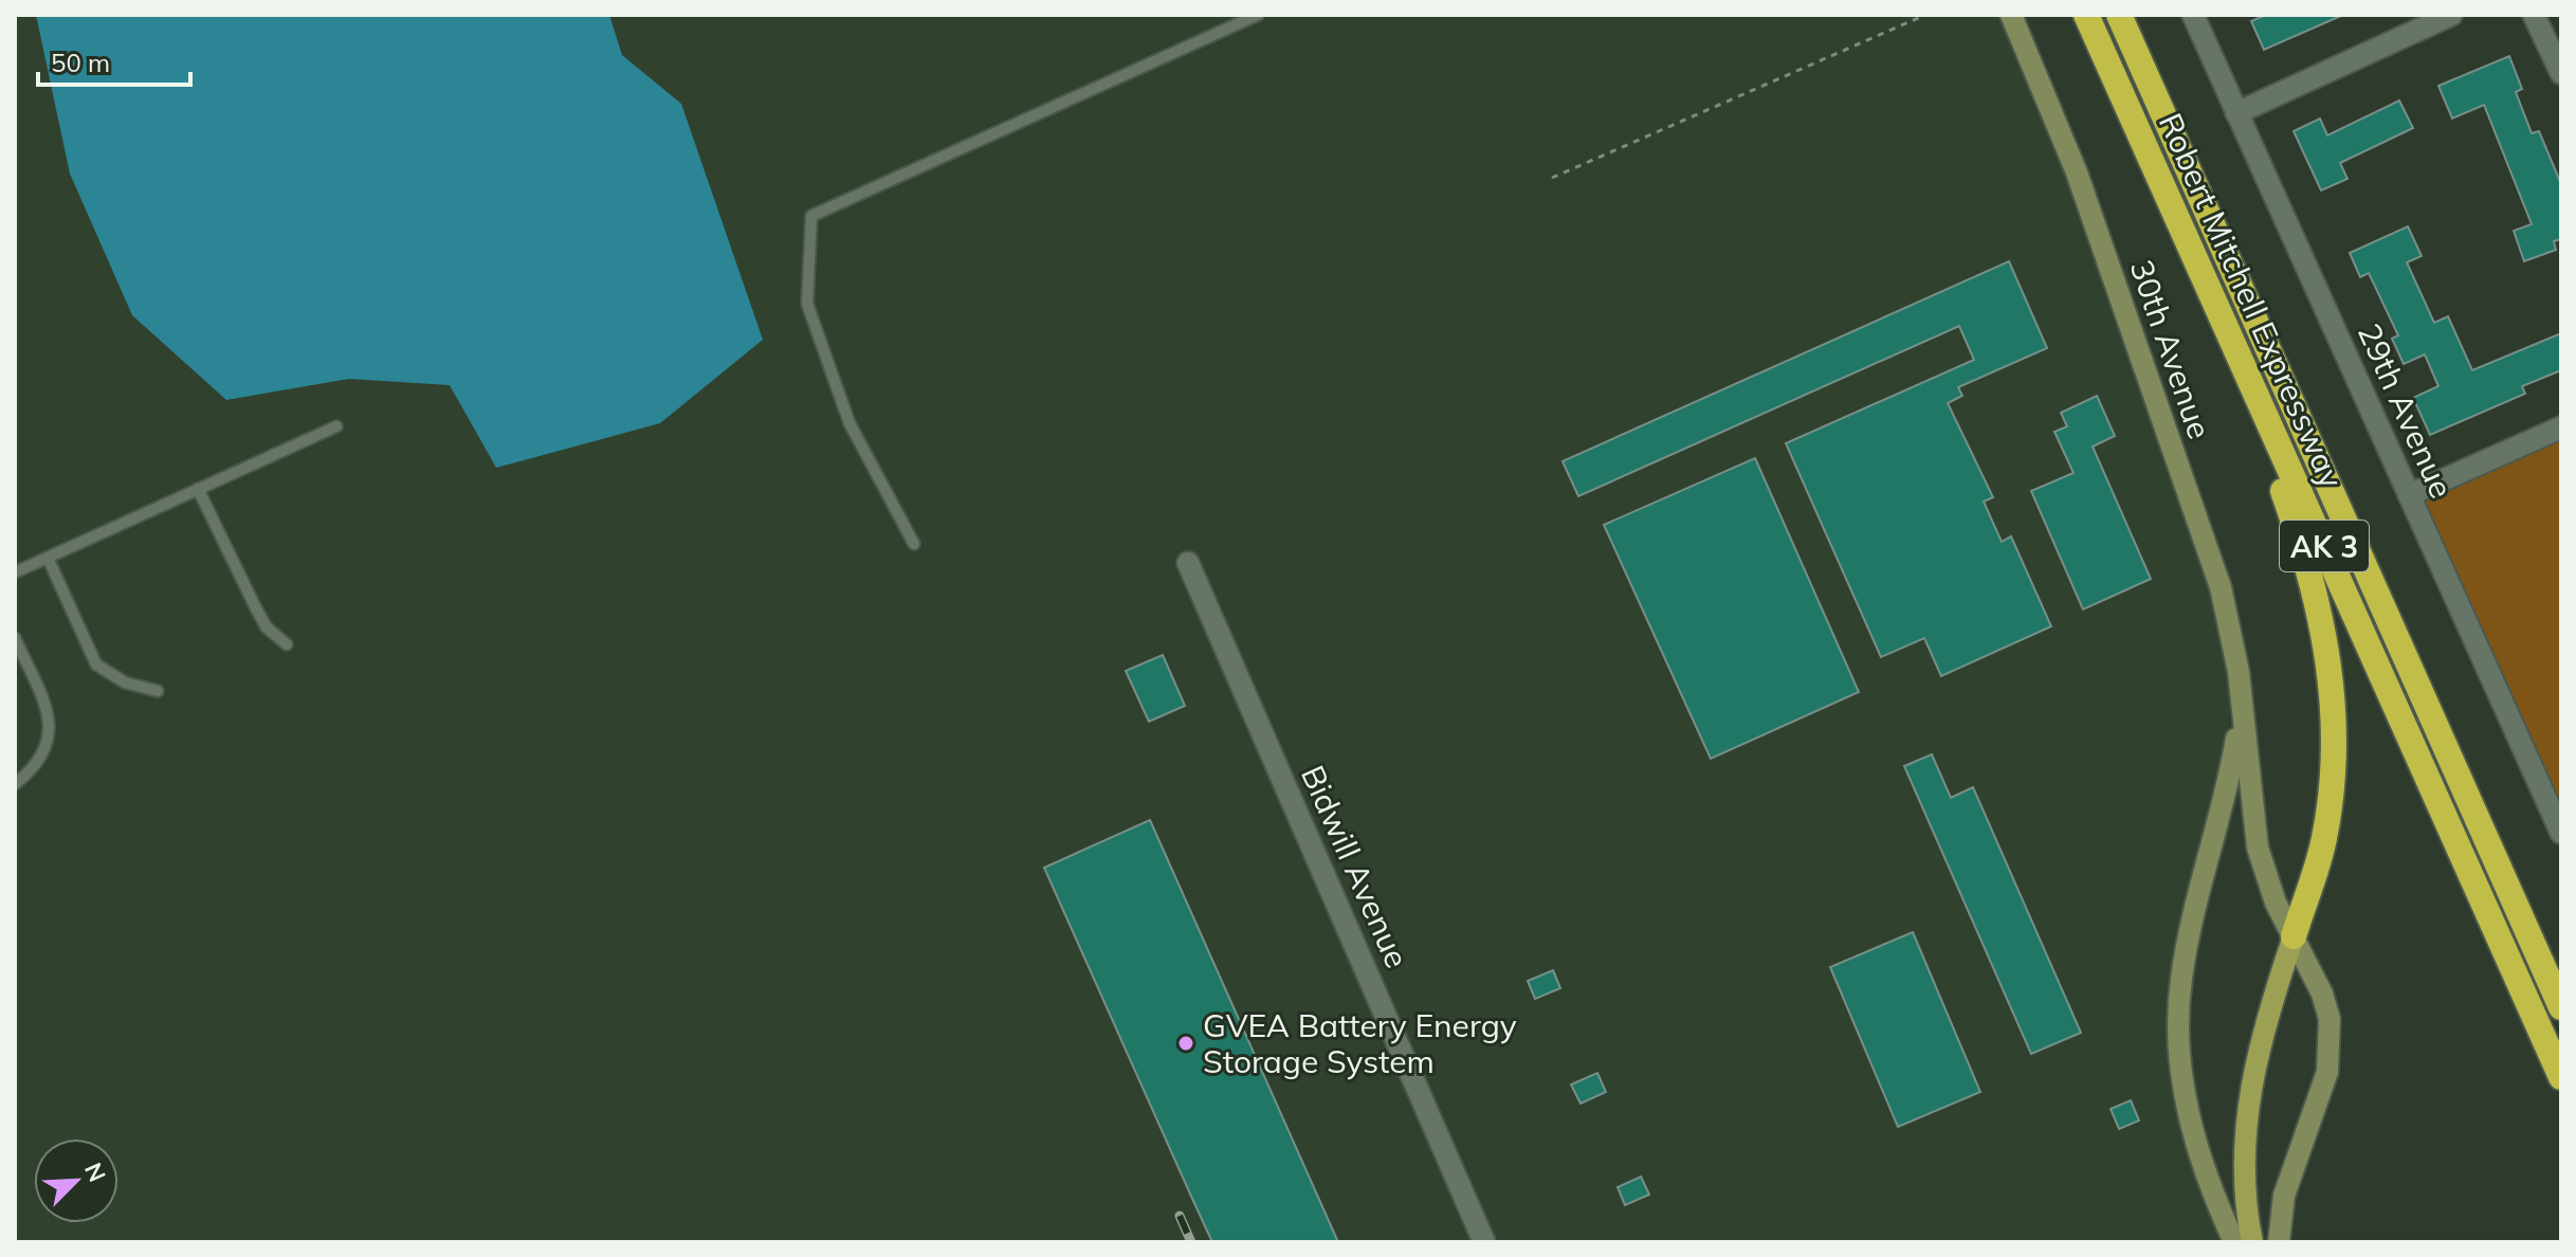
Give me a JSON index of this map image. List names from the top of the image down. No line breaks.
{"streets":{"highway":["Robert Mitchell Expressway","AK 3"],"main road":["30th Avenue"],"street":["29th Avenue","Bidwill Avenue"]},"places":["GVEA Battery Energy Storage System"],"scale_bar":"50 m","north":"top right"}
